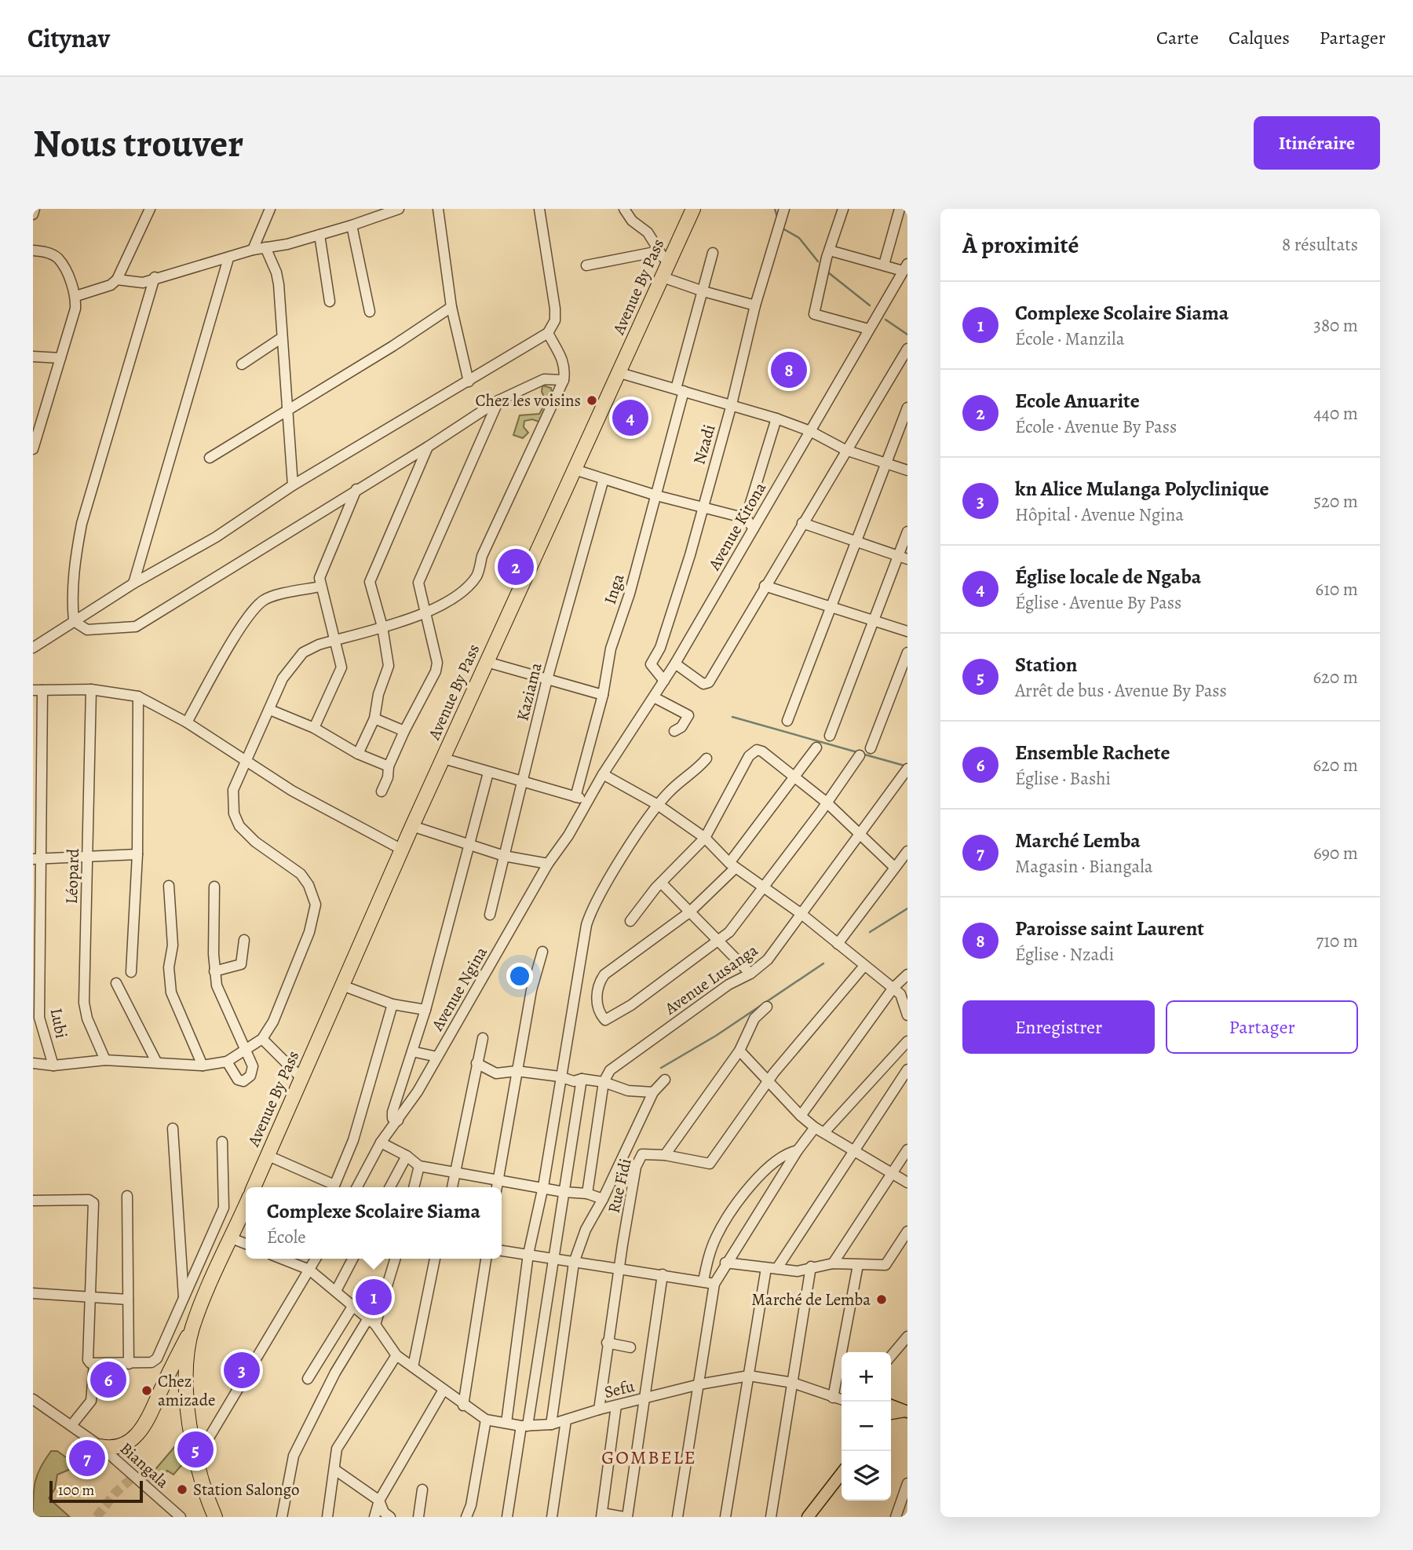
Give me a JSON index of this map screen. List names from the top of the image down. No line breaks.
{"streets":{"highway":["Avenue By Pass"],"street":["Nzadi","Avenue Kitona","Inga","Kaziama","Léopard","Avenue Lusanga","Avenue Ngina","Lubi","Rue Fidi","Sefu","Biangala"]},"crossings":[["Nzadi","Avenue Kitona"],["Avenue Kitona","Avenue Ngina"],["Rue Fidi","Sefu"]],"districts":["GOMBELE"],"places":["Chez les voisins","Marché de Lemba","Chez amizade","Station Salongo"],"scale_bar":"100 m","page":{"header":"Citynav","nav":["Carte","Calques","Partager"],"buttons":["Itinéraire",["Enregistrer","Partager"]],"title":"Nous trouver","heading":["À proximité","8 résultats"],"list":[{"mark":"1","name":"Complexe Scolaire Siama","note":"École · Manzila","value":"380 m"},{"mark":"2","name":"Ecole Anuarite","note":"École · Avenue By Pass","value":"440 m"},{"mark":"3","name":"kn Alice Mulanga Polyclinique","note":"Hôpital · Avenue Ngina","value":"520 m"},{"mark":"4","name":"Église locale de Ngaba","note":"Église · Avenue By Pass","value":"610 m"},{"mark":"5","name":"Station","note":"Arrêt de bus · Avenue By Pass","value":"620 m"},{"mark":"6","name":"Ensemble Rachete","note":"Église · Bashi","value":"620 m"},{"mark":"7","name":"Marché Lemba","note":"Magasin · Biangala","value":"690 m"},{"mark":"8","name":"Paroisse saint Laurent","note":"Église · Nzadi","value":"710 m"}],"pins":["8","4","2","1","3","6","5","7"],"popup":["Complexe Scolaire Siama","École"],"map_buttons":["+","−"],"scale":"100 m"}}
